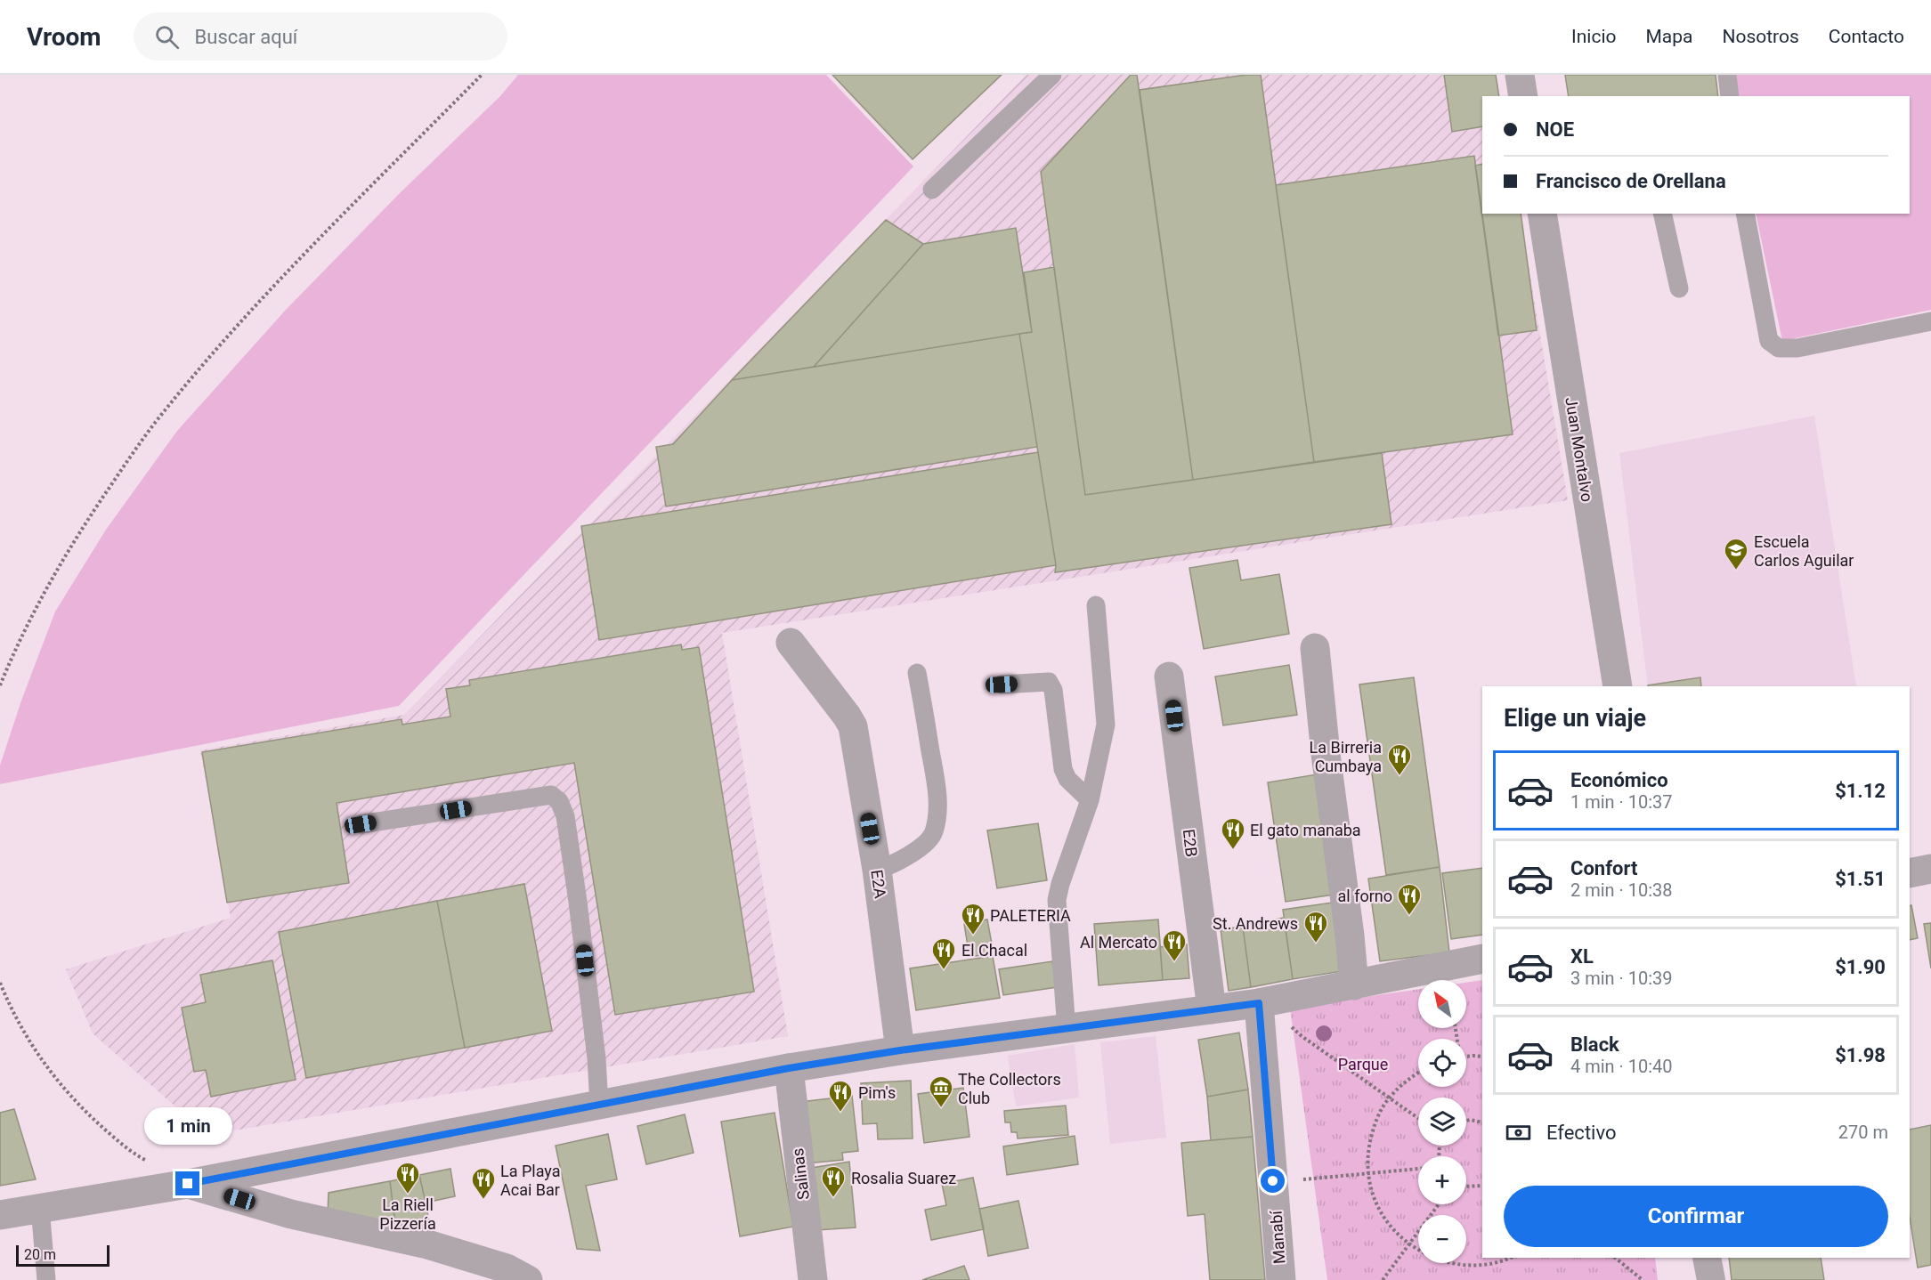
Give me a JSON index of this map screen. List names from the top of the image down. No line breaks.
{"streets":{"street":["Juan Montalvo","E2B","E2A","Salinas","Manabí"]},"parks":["Parque"],"places":{"school or university":["Escuela Carlos Aguilar"],"restaurant":["La Birreria Cumbaya","El gato manaba","al forno","PALETERIA","St. Andrews","Al Mercato","El Chacal","Pim's","La Riell Pizzería","Rosalia Suarez","La Playa Acai Bar"],"museum":["The Collectors Club"]},"scale_bar":"20 m","north":"top left","page":{"header":"Vroom","search":"Buscar aquí","nav":["Inicio","Mapa","Nosotros","Contacto"],"banner":["NOE","Francisco de Orellana"],"heading":"Elige un viaje","list":[{"name":"Económico","note":"1 min · 10:37","value":"$1.12"},{"name":"Confort","note":"2 min · 10:38","value":"$1.51"},{"name":"XL","note":"3 min · 10:39","value":"$1.90"},{"name":"Black","note":"4 min · 10:40","value":"$1.98"}],"map_buttons":["+","−"],"pay":["Efectivo","270 m"],"bubble":"1 min","buttons":"Confirmar","scale":"20 m"}}
